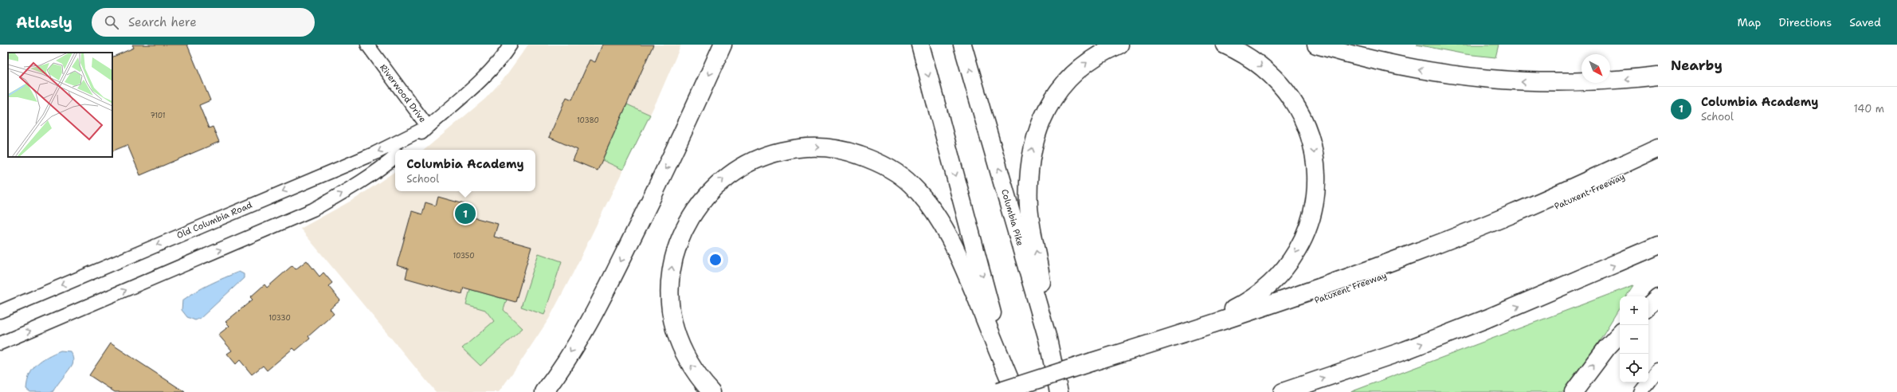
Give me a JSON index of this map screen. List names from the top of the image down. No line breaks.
{"streets":{"highway":["Patuxent Freeway","Columbia Pike"],"street":["Riverwood Drive","Old Columbia Road"]},"crossings":[["Riverwood Drive","Old Columbia Road"]],"house_numbers":["7101","10380","10350","10330"],"north":"bottom right","page":{"header":"Atlasly","search":"Search here","nav":["Map","Directions","Saved"],"heading":"Nearby","list":[{"mark":"1","name":"Columbia Academy","note":"School","value":"140 m"}],"popup":["Columbia Academy","School"],"pins":"1","map_buttons":["+","−"]}}
